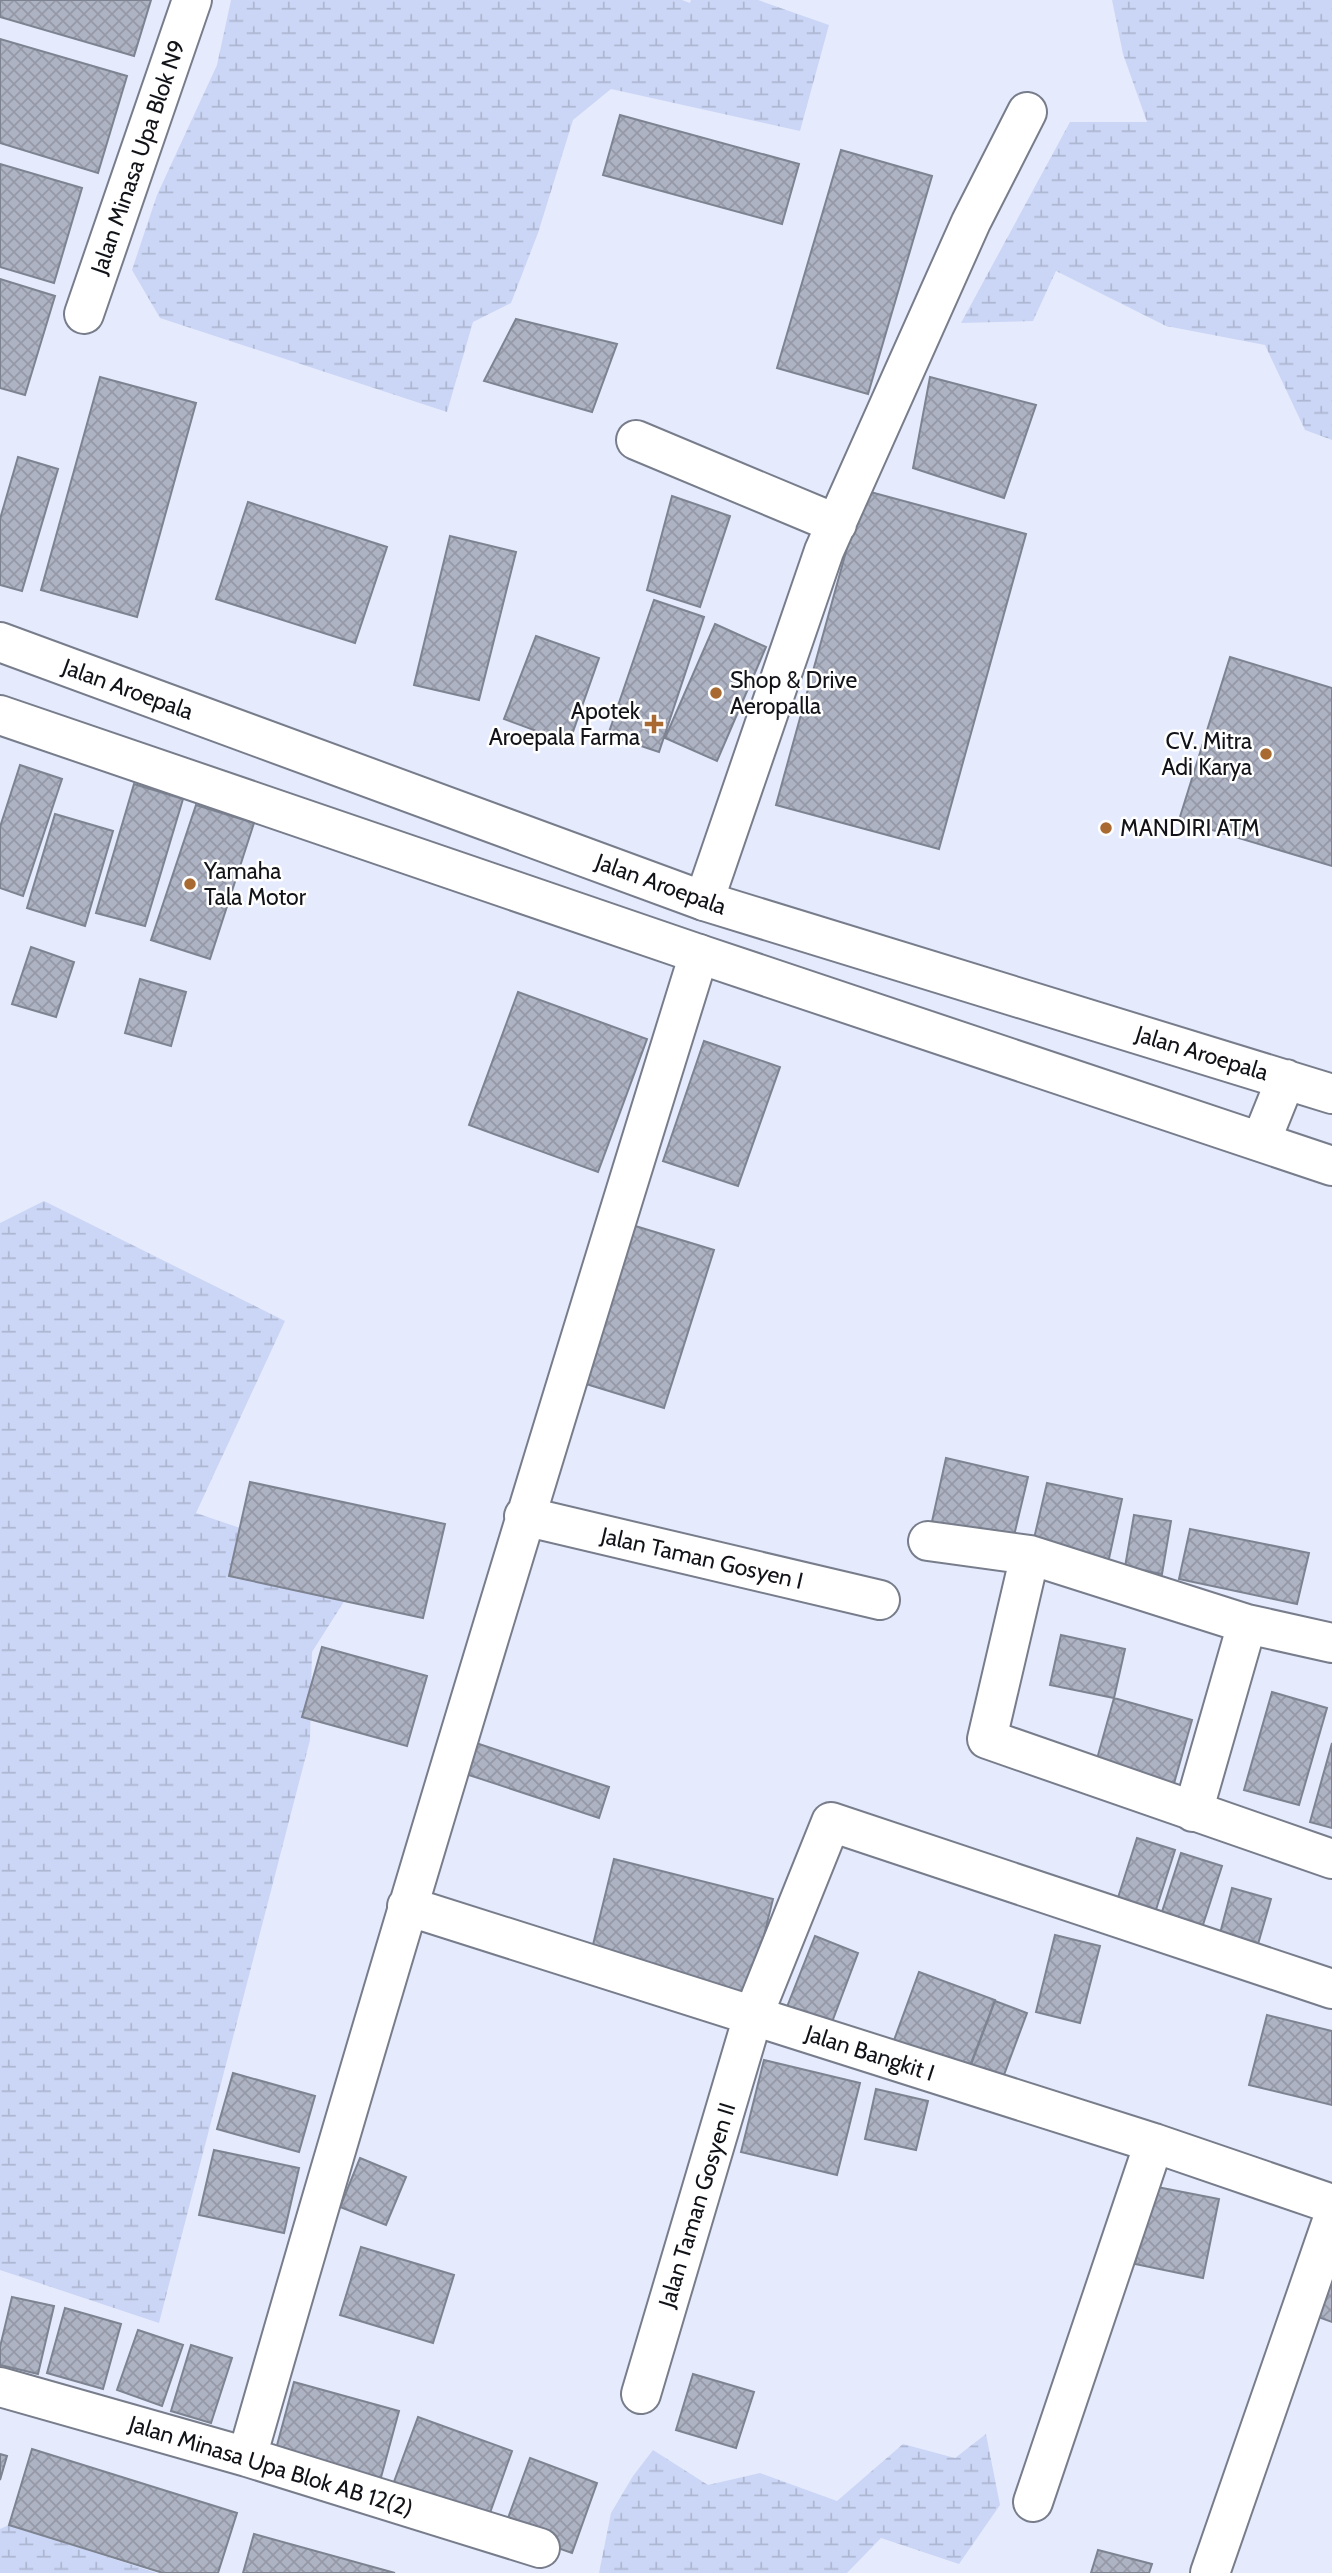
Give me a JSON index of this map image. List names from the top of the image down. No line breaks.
{"streets":{"street":["Jalan Minasa Upa Blok N9","Jalan Aroepala","Jalan Taman Gosyen I","Jalan Bangkit I","Jalan Taman Gosyen II","Jalan Minasa Upa Blok AB 12(2)"]},"crossings":[["Jalan Bangkit I","Jalan Taman Gosyen II"]],"places":{"other":["Shop & Drive Aeropalla","CV. Mitra Adi Karya","MANDIRI ATM","Yamaha Tala Motor"],"health":["Apotek Aroepala Farma"]}}
